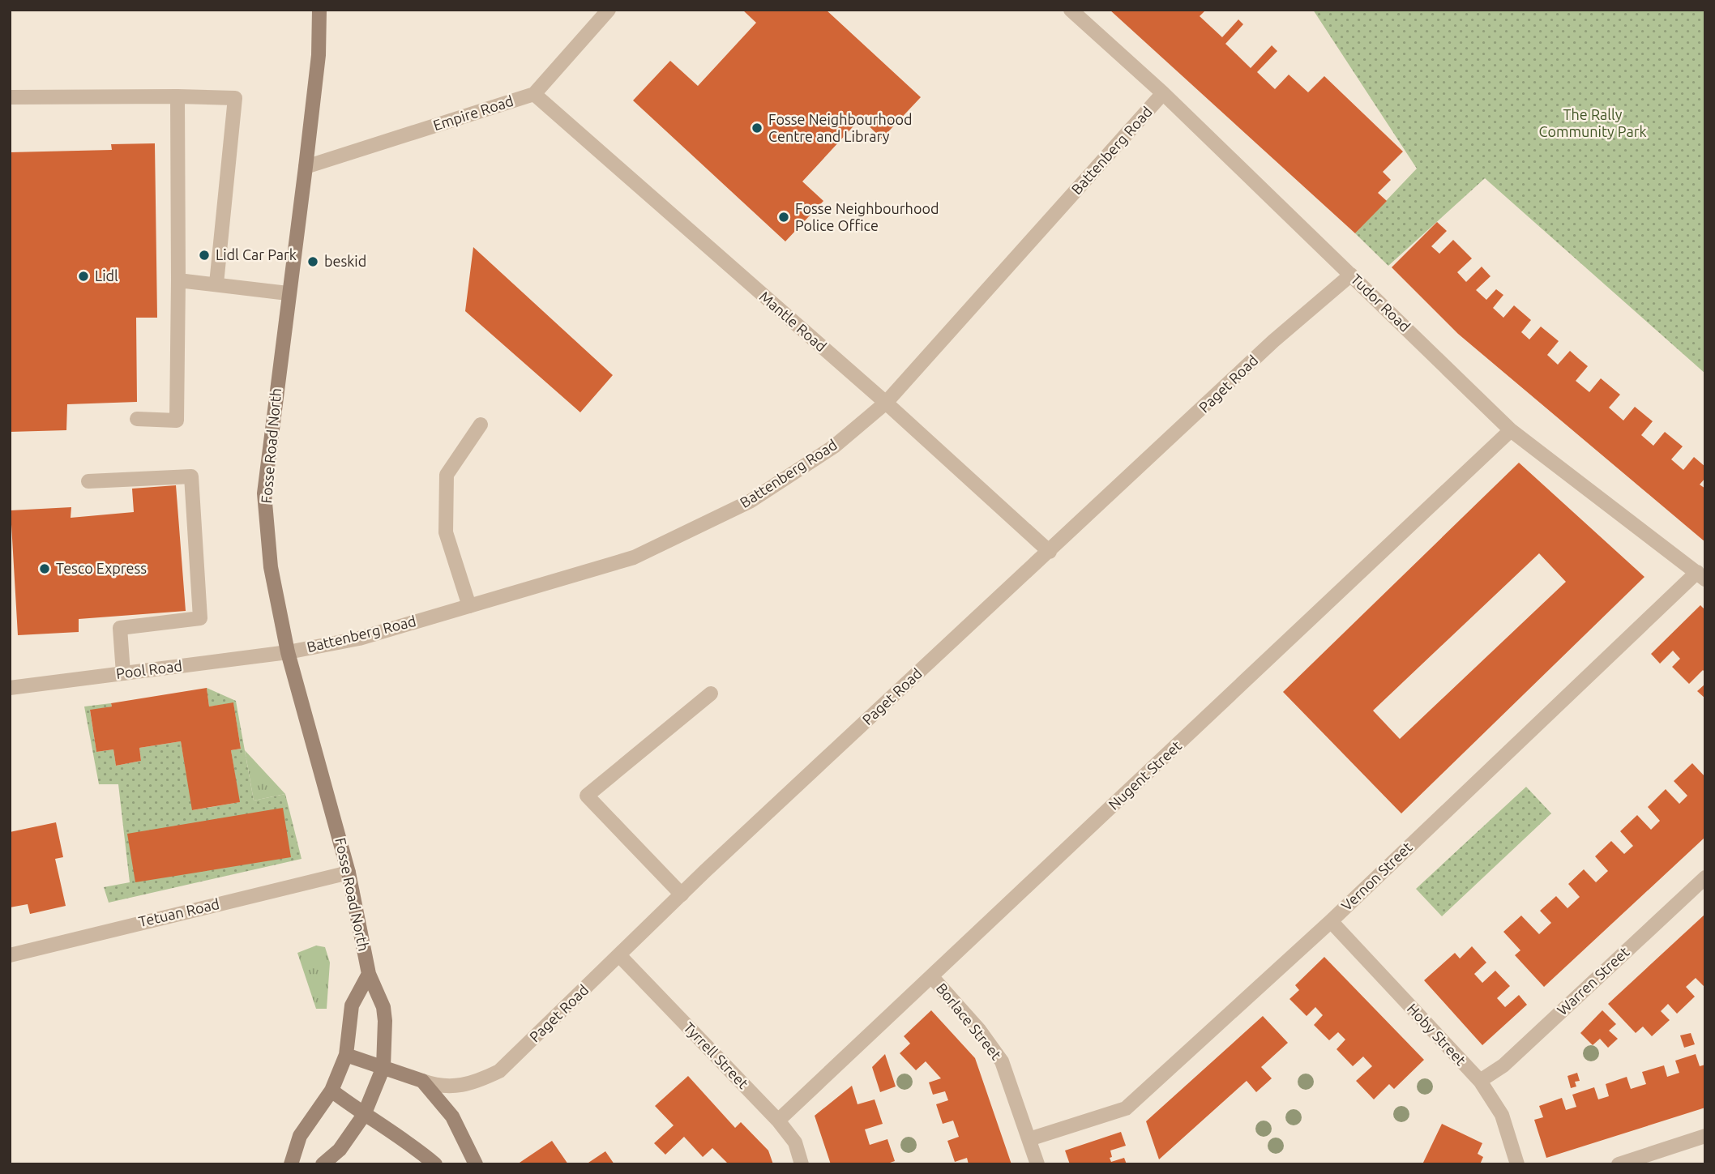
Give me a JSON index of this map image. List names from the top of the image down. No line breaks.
{"streets":{"street":["Empire Road","Battenberg Road","Tudor Road","Mantle Road","Paget Road","Fosse Road North","Pool Road","Nugent Street","Vernon Street","Tetuan Road","Warren Street","Borlace Street","Hoby Street","Tyrrell Street"]},"crossings":[["Empire Road","Mantle Road"],["Empire Road","Fosse Road North"],["Battenberg Road","Tudor Road"],["Battenberg Road","Mantle Road"],["Battenberg Road","Fosse Road North"],["Battenberg Road","Pool Road"],["Tudor Road","Paget Road"],["Tudor Road","Nugent Street"],["Tudor Road","Vernon Street"],["Mantle Road","Paget Road"],["Paget Road","Tyrrell Street"],["Fosse Road North","Pool Road"],["Fosse Road North","Tetuan Road"],["Nugent Street","Borlace Street"],["Nugent Street","Tyrrell Street"],["Vernon Street","Borlace Street"],["Vernon Street","Hoby Street"],["Warren Street","Hoby Street"]],"parks":["The Rally Community Park"],"places":["Fosse Neighbourhood Centre and Library","Fosse Neighbourhood Police Office","Lidl Car Park","beskid","Lidl","Tesco Express"]}
